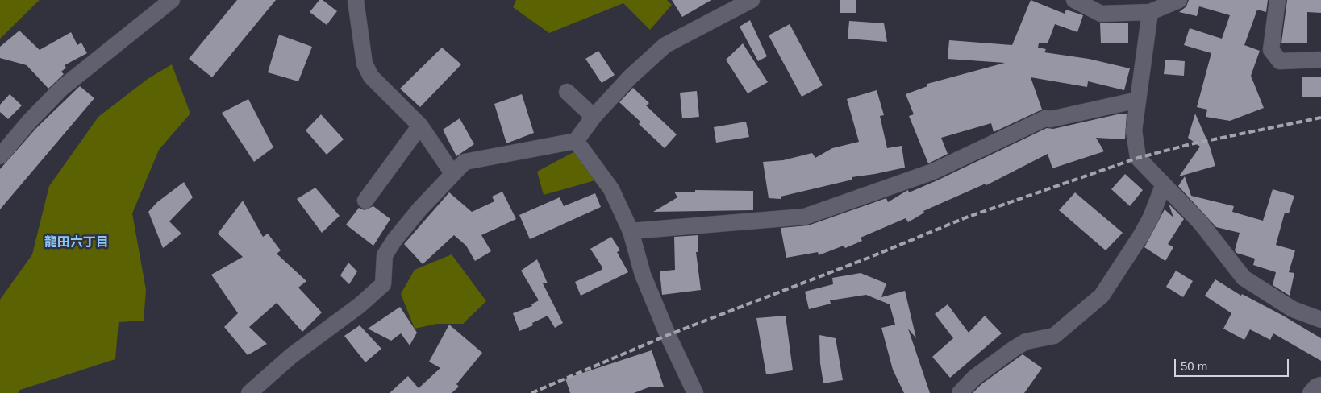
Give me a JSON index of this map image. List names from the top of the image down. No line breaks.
{"districts":["龍田六丁目"],"scale_bar":"50 m"}
